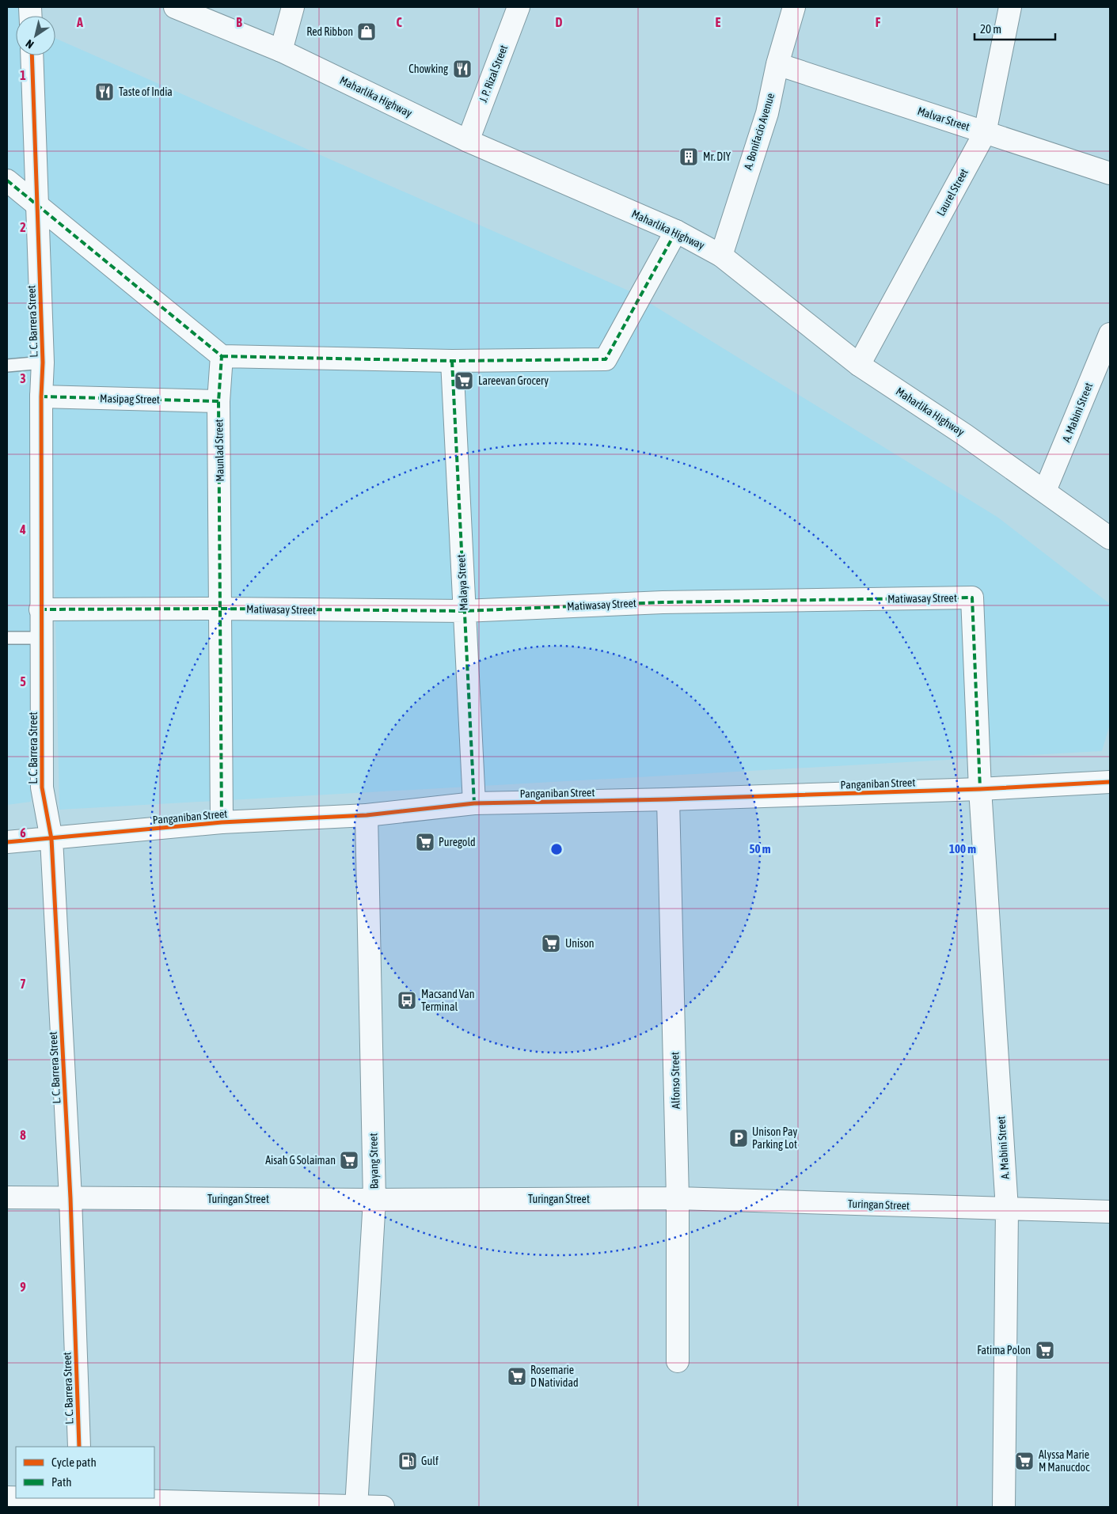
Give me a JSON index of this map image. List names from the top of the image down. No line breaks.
{"streets":{"street":["J. P. Rizal Street","Maharlika Highway","Malvar Street","A. Bonifacio Avenue","Laurel Street","L. C. Barrera Street","Masipag Street","A. Mabini Street","Maunlad Street","Malaya Street","Matiwasay Street","Panganiban Street","Alfonso Street","Bayang Street","Turingan Street"]},"crossings":[["J. P. Rizal Street","Maharlika Highway"],["Maharlika Highway","A. Bonifacio Avenue"],["Maharlika Highway","Laurel Street"],["Maharlika Highway","A. Mabini Street"],["Malvar Street","A. Bonifacio Avenue"],["Malvar Street","Laurel Street"],["L. C. Barrera Street","Masipag Street"],["L. C. Barrera Street","Matiwasay Street"],["L. C. Barrera Street","Panganiban Street"],["L. C. Barrera Street","Turingan Street"],["Masipag Street","Maunlad Street"],["A. Mabini Street","Matiwasay Street"],["A. Mabini Street","Panganiban Street"],["A. Mabini Street","Turingan Street"],["Maunlad Street","Matiwasay Street"],["Maunlad Street","Panganiban Street"],["Malaya Street","Matiwasay Street"],["Malaya Street","Panganiban Street"],["Matiwasay Street","Panganiban Street"],["Panganiban Street","Alfonso Street"],["Panganiban Street","Bayang Street"],["Alfonso Street","Turingan Street"],["Bayang Street","Turingan Street"]],"places":{"shop":["Red Ribbon"],"restaurant":["Chowking","Taste of India"],"building":["Mr. DIY"],"supermarket":["Lareevan Grocery","Puregold","Unison","Aisah G Solaiman","Fatima Polon","Rosemarie D Natividad","Alyssa Marie M Manucdoc"],"bus stop":["Macsand Van Terminal"],"parking":["Unison Pay Parking Lot"],"fuel station":["Gulf"]},"legend":["Cycle path","Path"],"scale_bar":"20 m","north":"bottom left","grid":{"columns":["A","B","C","D","E","F"],"rows":["1","2","3","4","5","6","7","8","9"]},"rings":["50 m","100 m"]}
